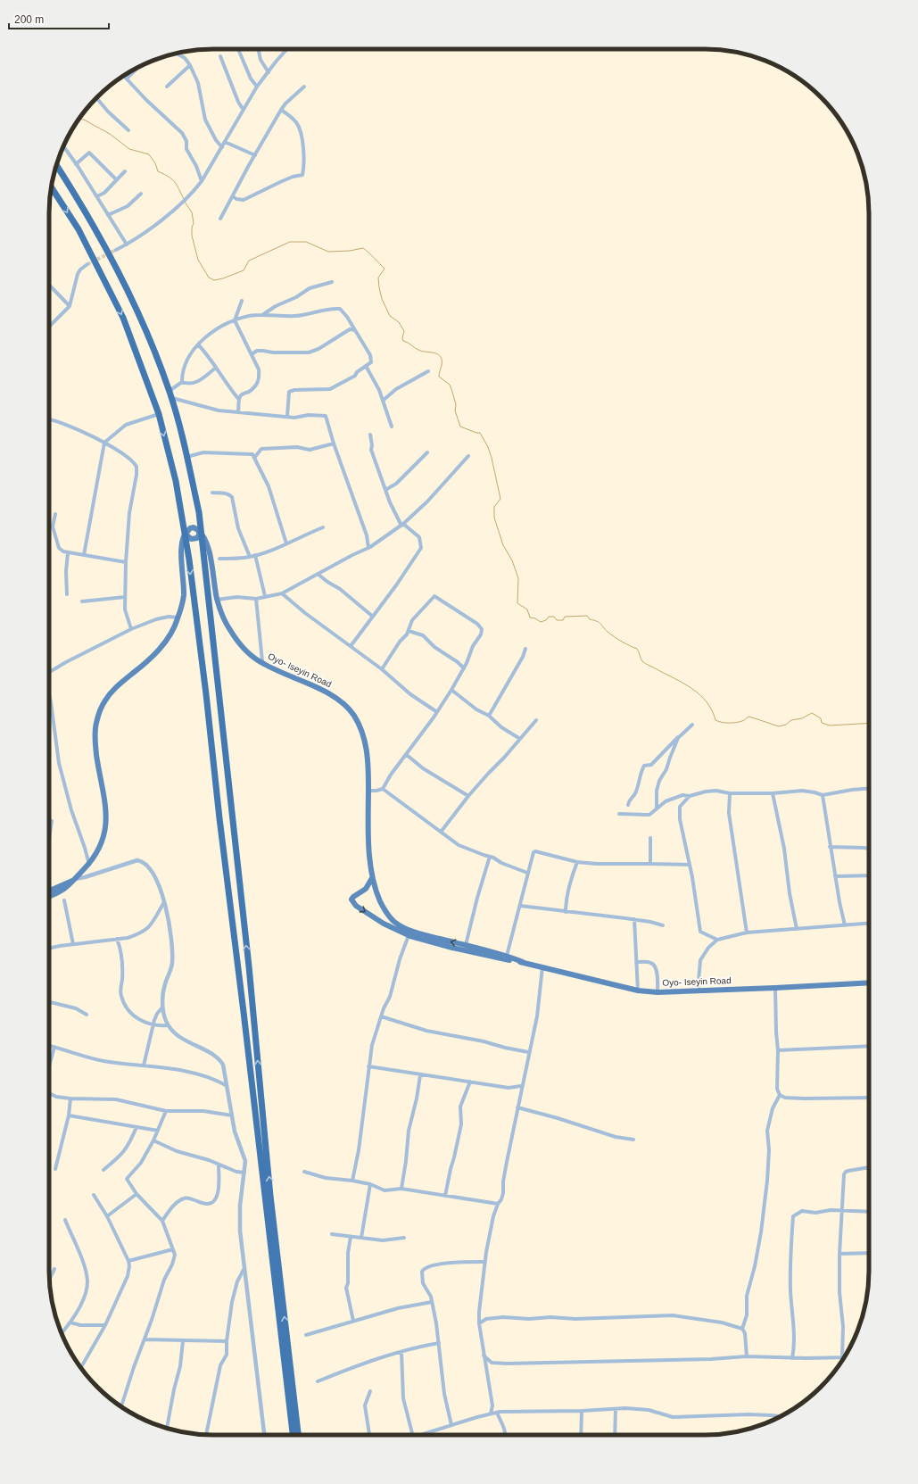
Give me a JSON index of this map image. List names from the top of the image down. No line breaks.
{"streets":{"main road":["Oyo- Iseyin Road"]},"scale_bar":"200 m"}
